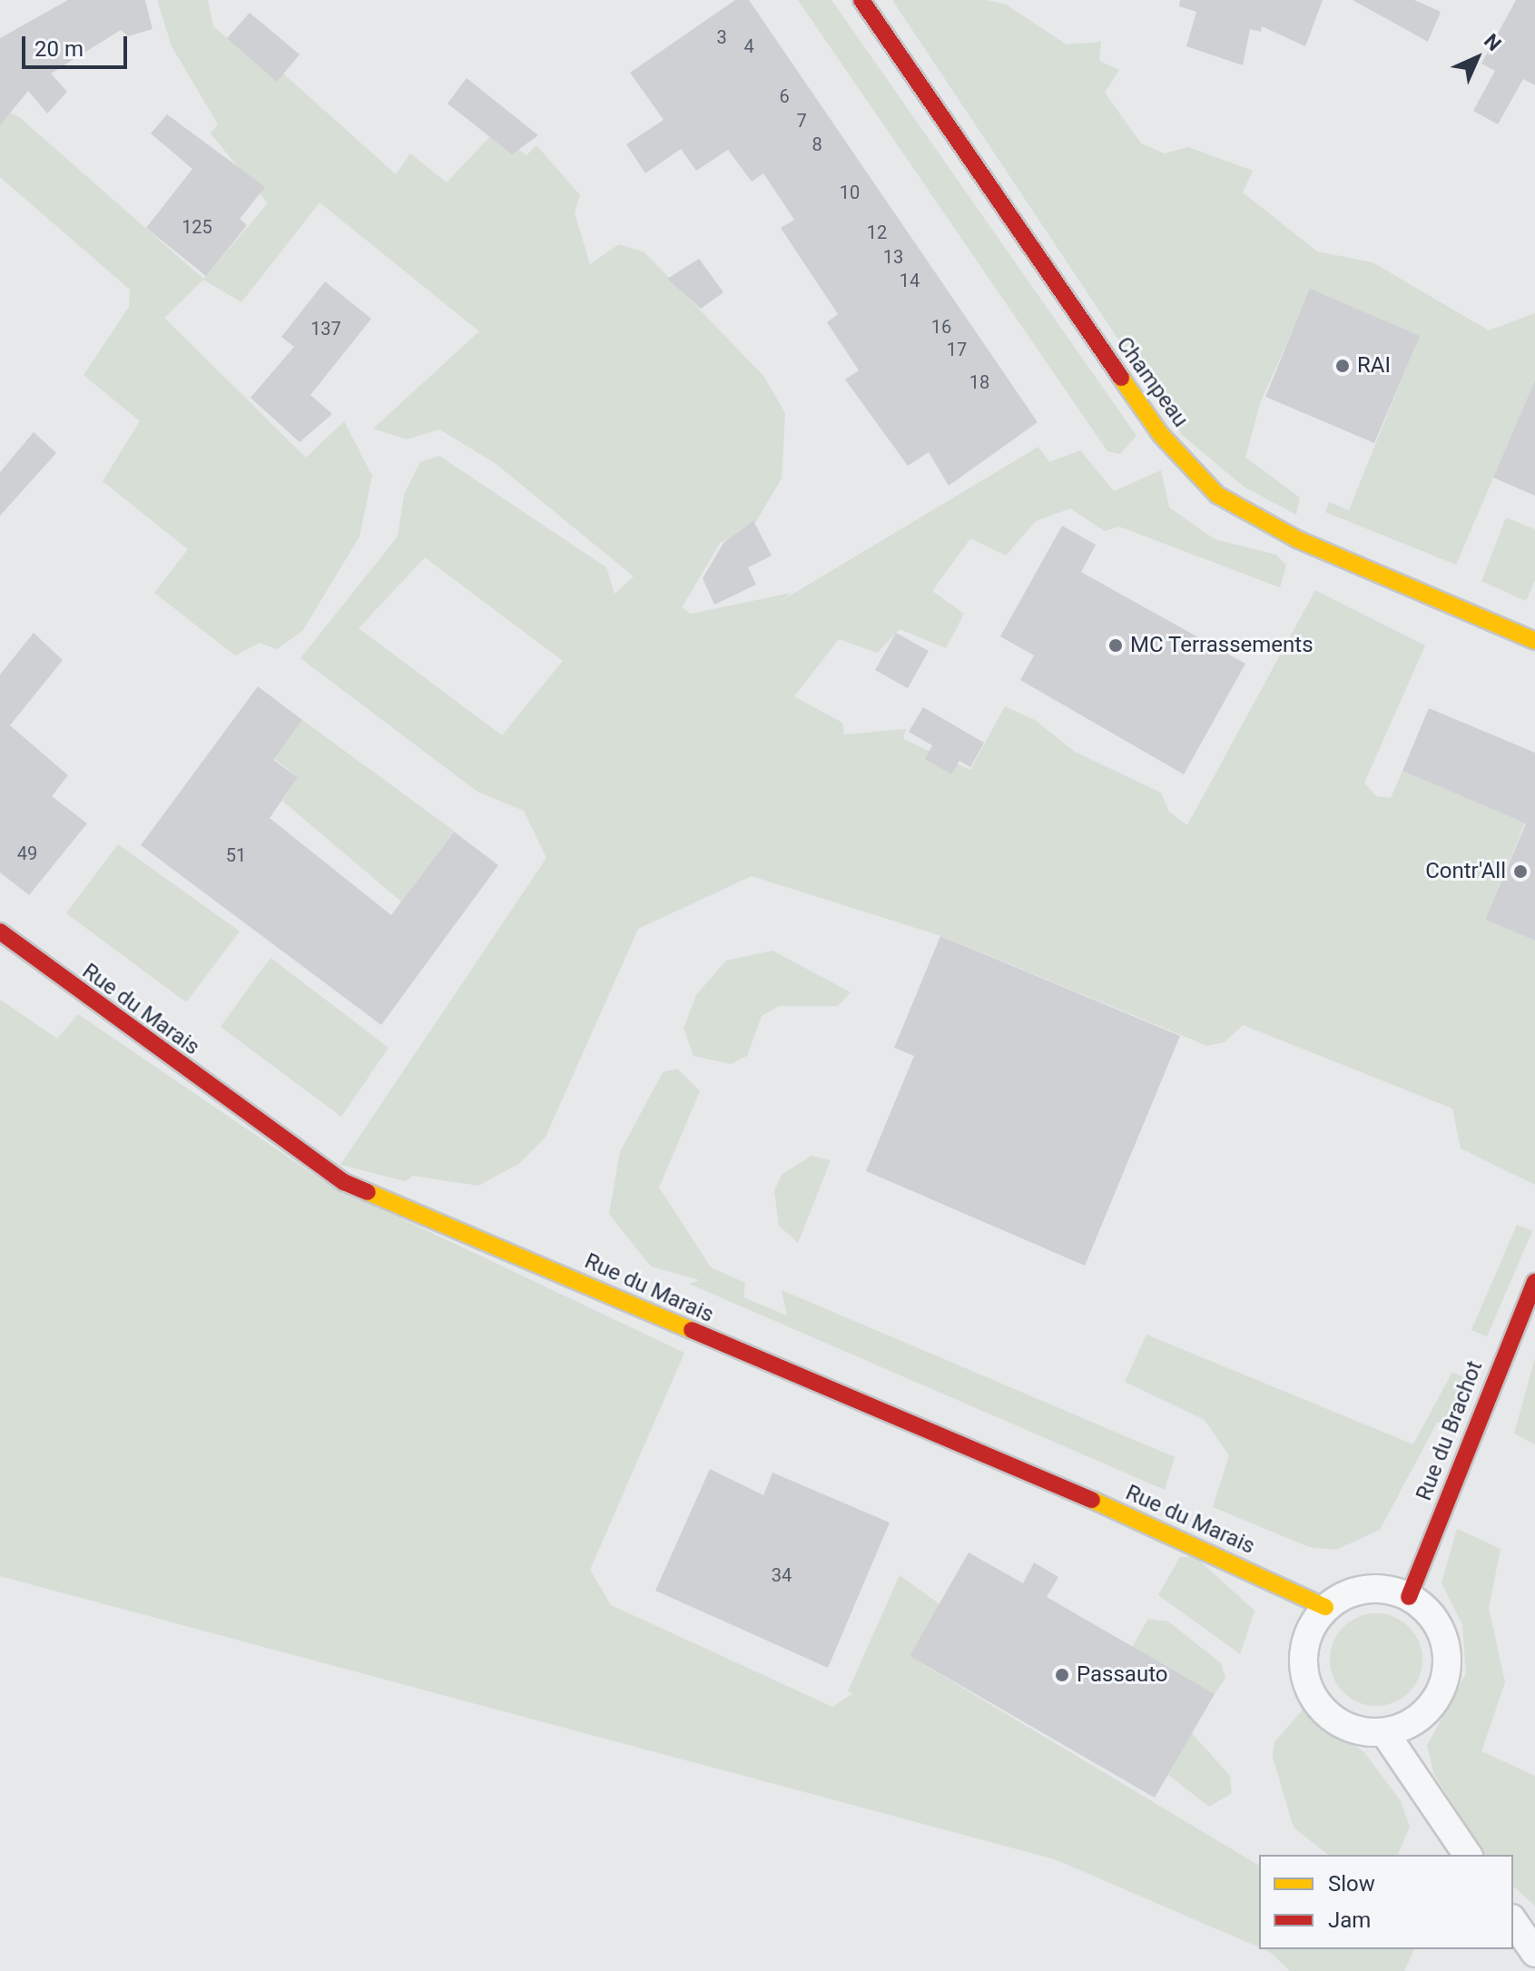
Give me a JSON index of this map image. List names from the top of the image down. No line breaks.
{"streets":{"street":["Champeau","Rue du Marais","Rue du Brachot"]},"crossings":[["Rue du Marais","Rue du Brachot"]],"places":["RAI","MC Terrassements","Contr'All","Passauto"],"house_numbers":["3","4","6","7","8","10","125","12","13","14","16","137","17","18","49","51","34"],"legend":["Slow","Jam"],"scale_bar":"20 m","north":"top right"}
